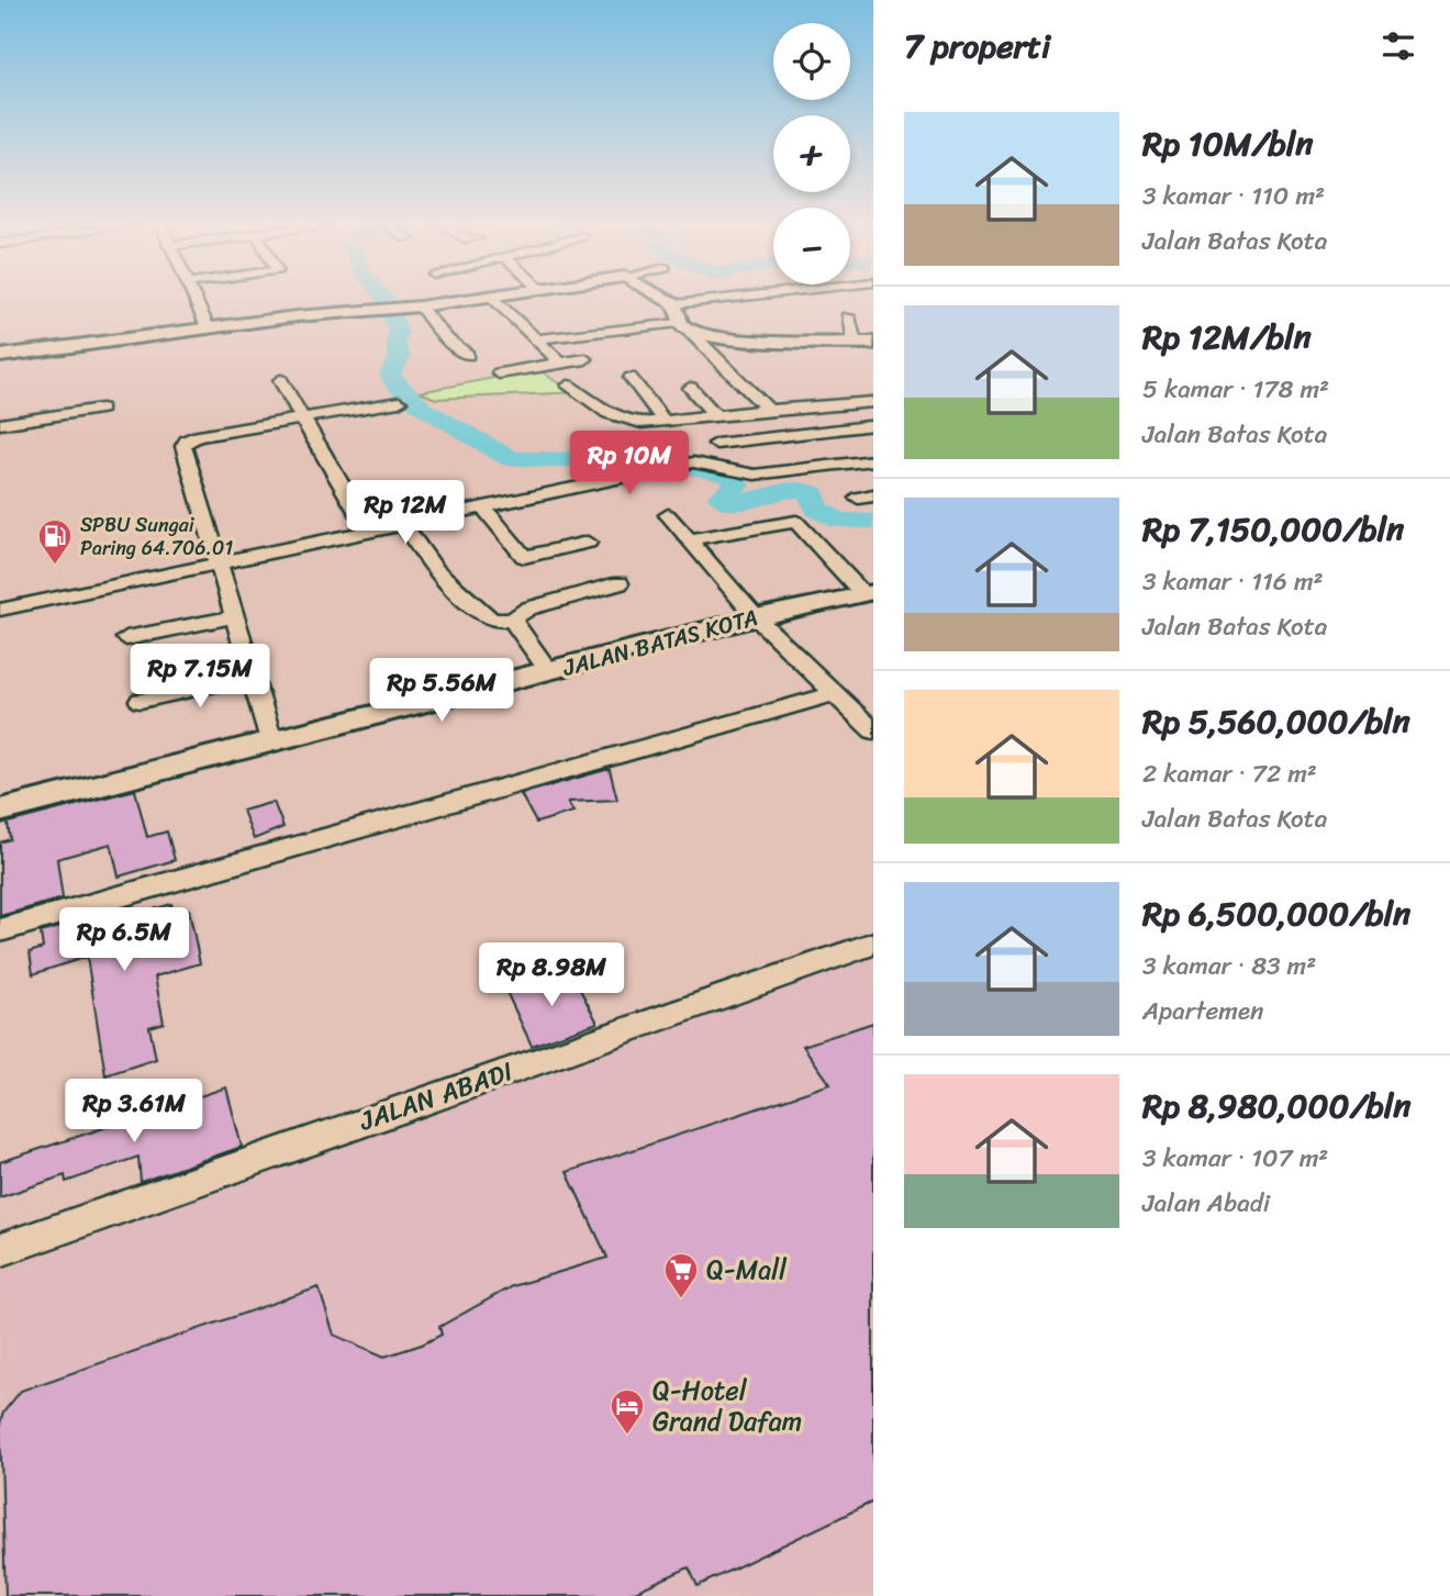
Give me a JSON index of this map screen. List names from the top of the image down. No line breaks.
{"streets":{"street":["JALAN BATAS KOTA","JALAN ABADI"]},"places":{"fuel station":["SPBU Sungai Paring 64.706.01"],"supermarket":["Q-Mall"],"hotel":["Q-Hotel Grand Dafam"]},"page":{"heading":"7 properti","map_buttons":["+","−"],"list":[{"name":"Rp 10M/bln","note":"3 kamar · 110 m² · Jalan Batas Kota"},{"name":"Rp 12M/bln","note":"5 kamar · 178 m² · Jalan Batas Kota"},{"name":"Rp 7,150,000/bln","note":"3 kamar · 116 m² · Jalan Batas Kota"},{"name":"Rp 5,560,000/bln","note":"2 kamar · 72 m² · Jalan Batas Kota"},{"name":"Rp 6,500,000/bln","note":"3 kamar · 83 m² · Apartemen"},{"name":"Rp 8,980,000/bln","note":"3 kamar · 107 m² · Jalan Abadi"}],"price":["Rp 10M","Rp 12M","Rp 7.15M","Rp 5.56M","Rp 6.5M","Rp 8.98M","Rp 3.61M"]}}
